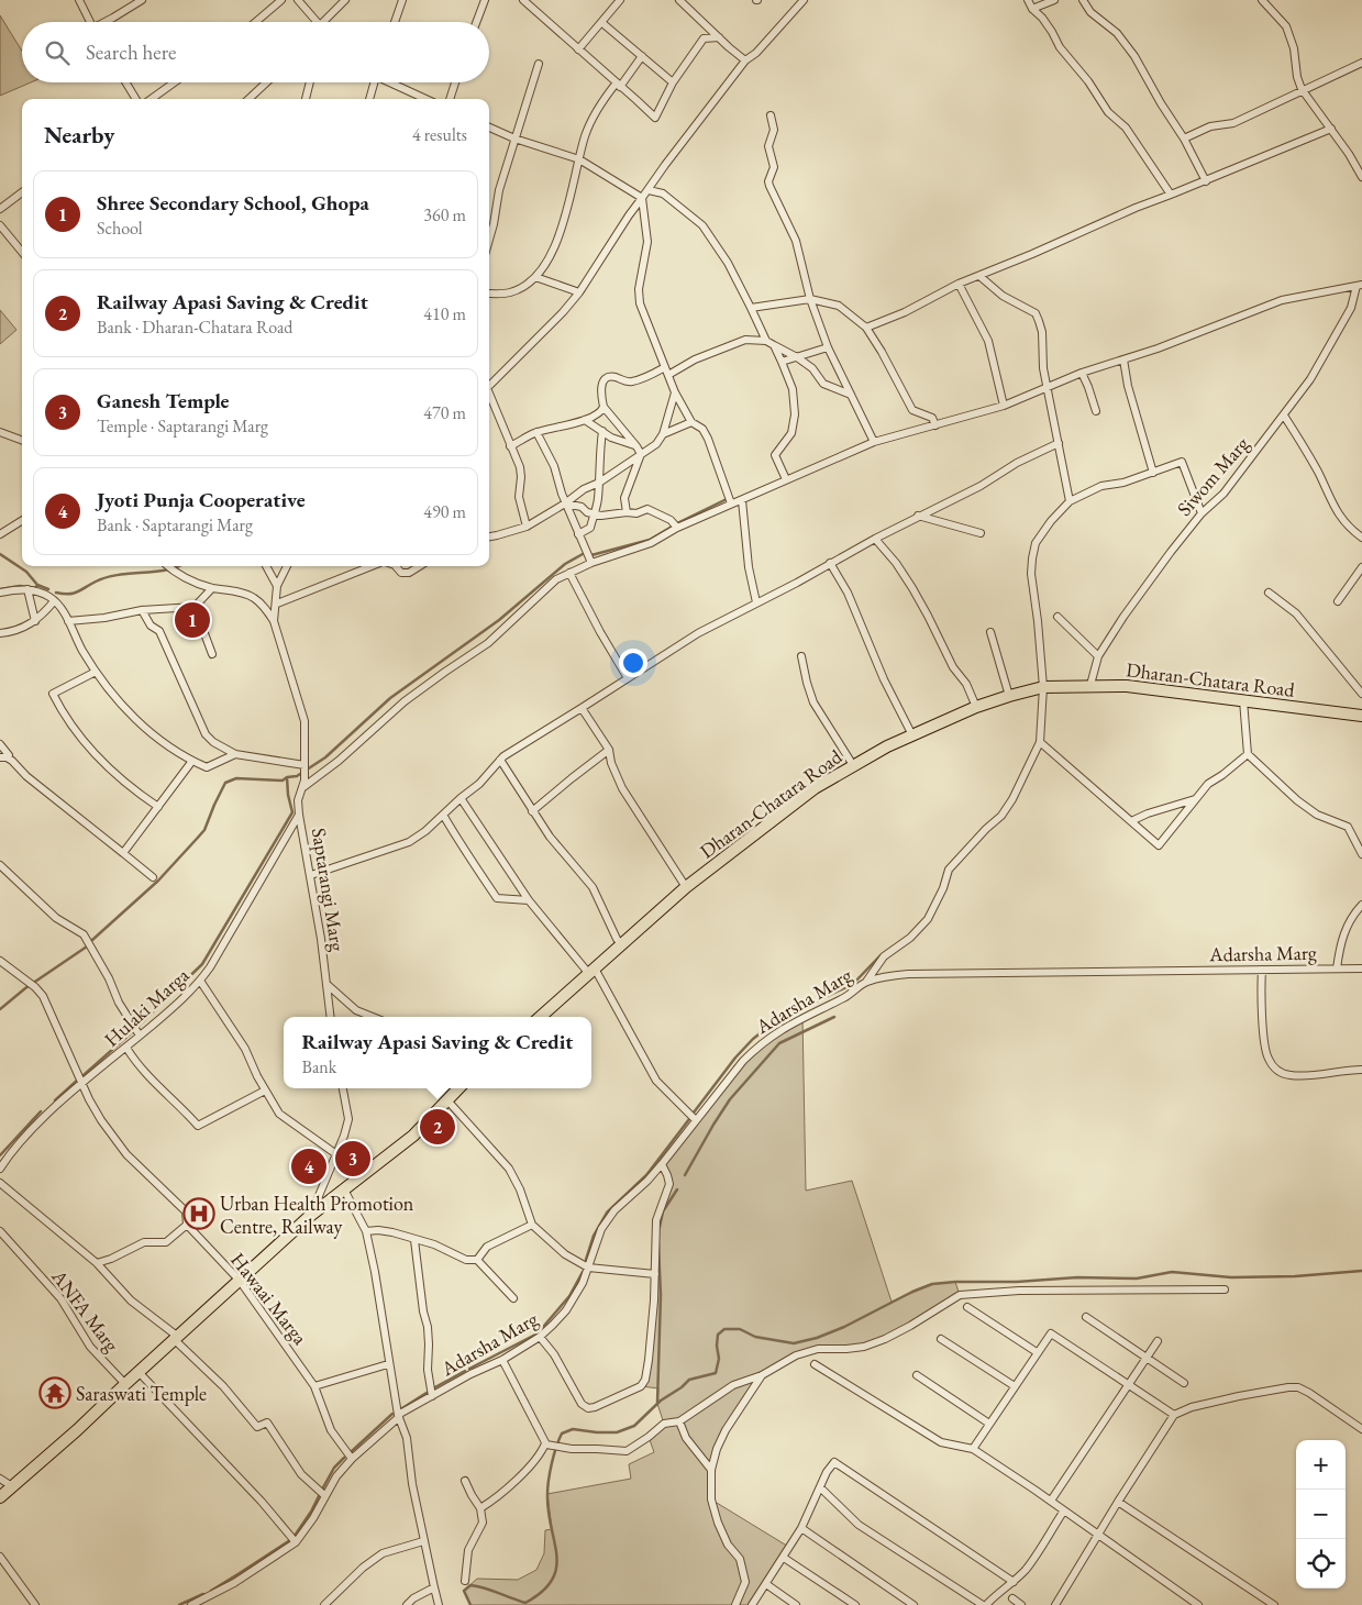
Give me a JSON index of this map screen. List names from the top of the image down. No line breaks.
{"streets":{"main road":["Dharan-Chatara Road"],"street":["Siwom Marg","Saptarangi Marg","Adarsha Marg","Hulaki Marga","Hawaai Marga","ANFA Marg"]},"crossings":[["Siwom Marg","Dharan-Chatara Road"],["Saptarangi Marg","Hulaki Marga"],["Adarsha Marg","Hawaai Marga"],["Hulaki Marga","Hawaai Marga"]],"places":{"hospital":["Urban Health Promotion Centre, Railway"],"temple":["Saraswati Temple"]},"page":{"search":"Search here","heading":["Nearby","4 results"],"list":[{"mark":"1","name":"Shree Secondary School, Ghopa","note":"School","value":"360 m"},{"mark":"2","name":"Railway Apasi Saving & Credit","note":"Bank · Dharan-Chatara Road","value":"410 m"},{"mark":"3","name":"Ganesh Temple","note":"Temple · Saptarangi Marg","value":"470 m"},{"mark":"4","name":"Jyoti Punja Cooperative","note":"Bank · Saptarangi Marg","value":"490 m"}],"pins":["1","2","3","4"],"popup":["Railway Apasi Saving & Credit","Bank"],"map_buttons":["+","−"]}}
